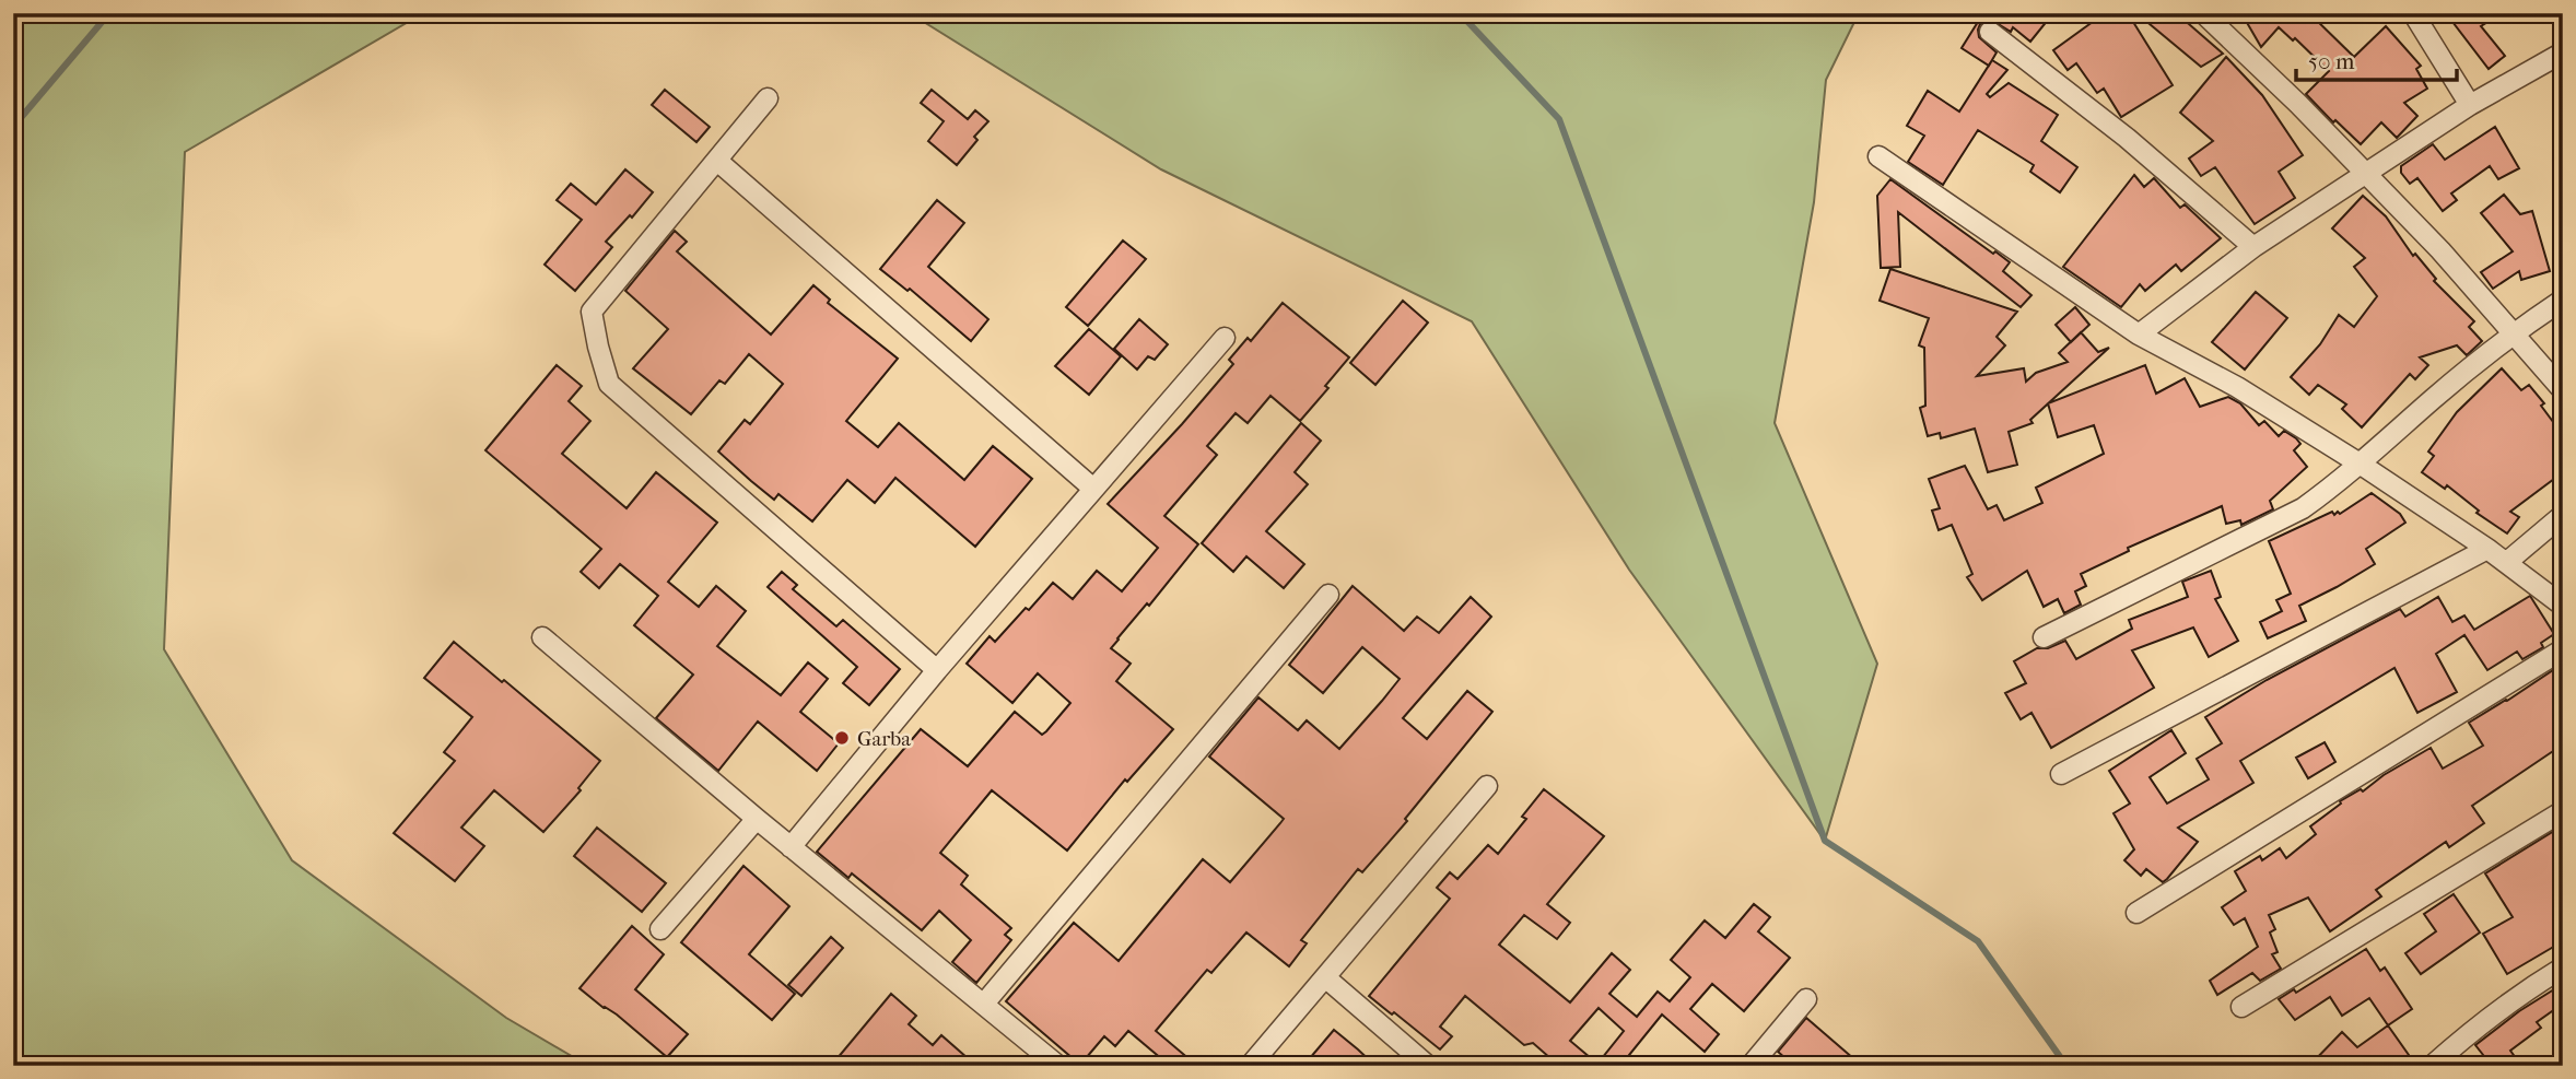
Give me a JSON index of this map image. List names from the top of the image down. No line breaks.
{"places":["Garba"],"scale_bar":"50 m"}
